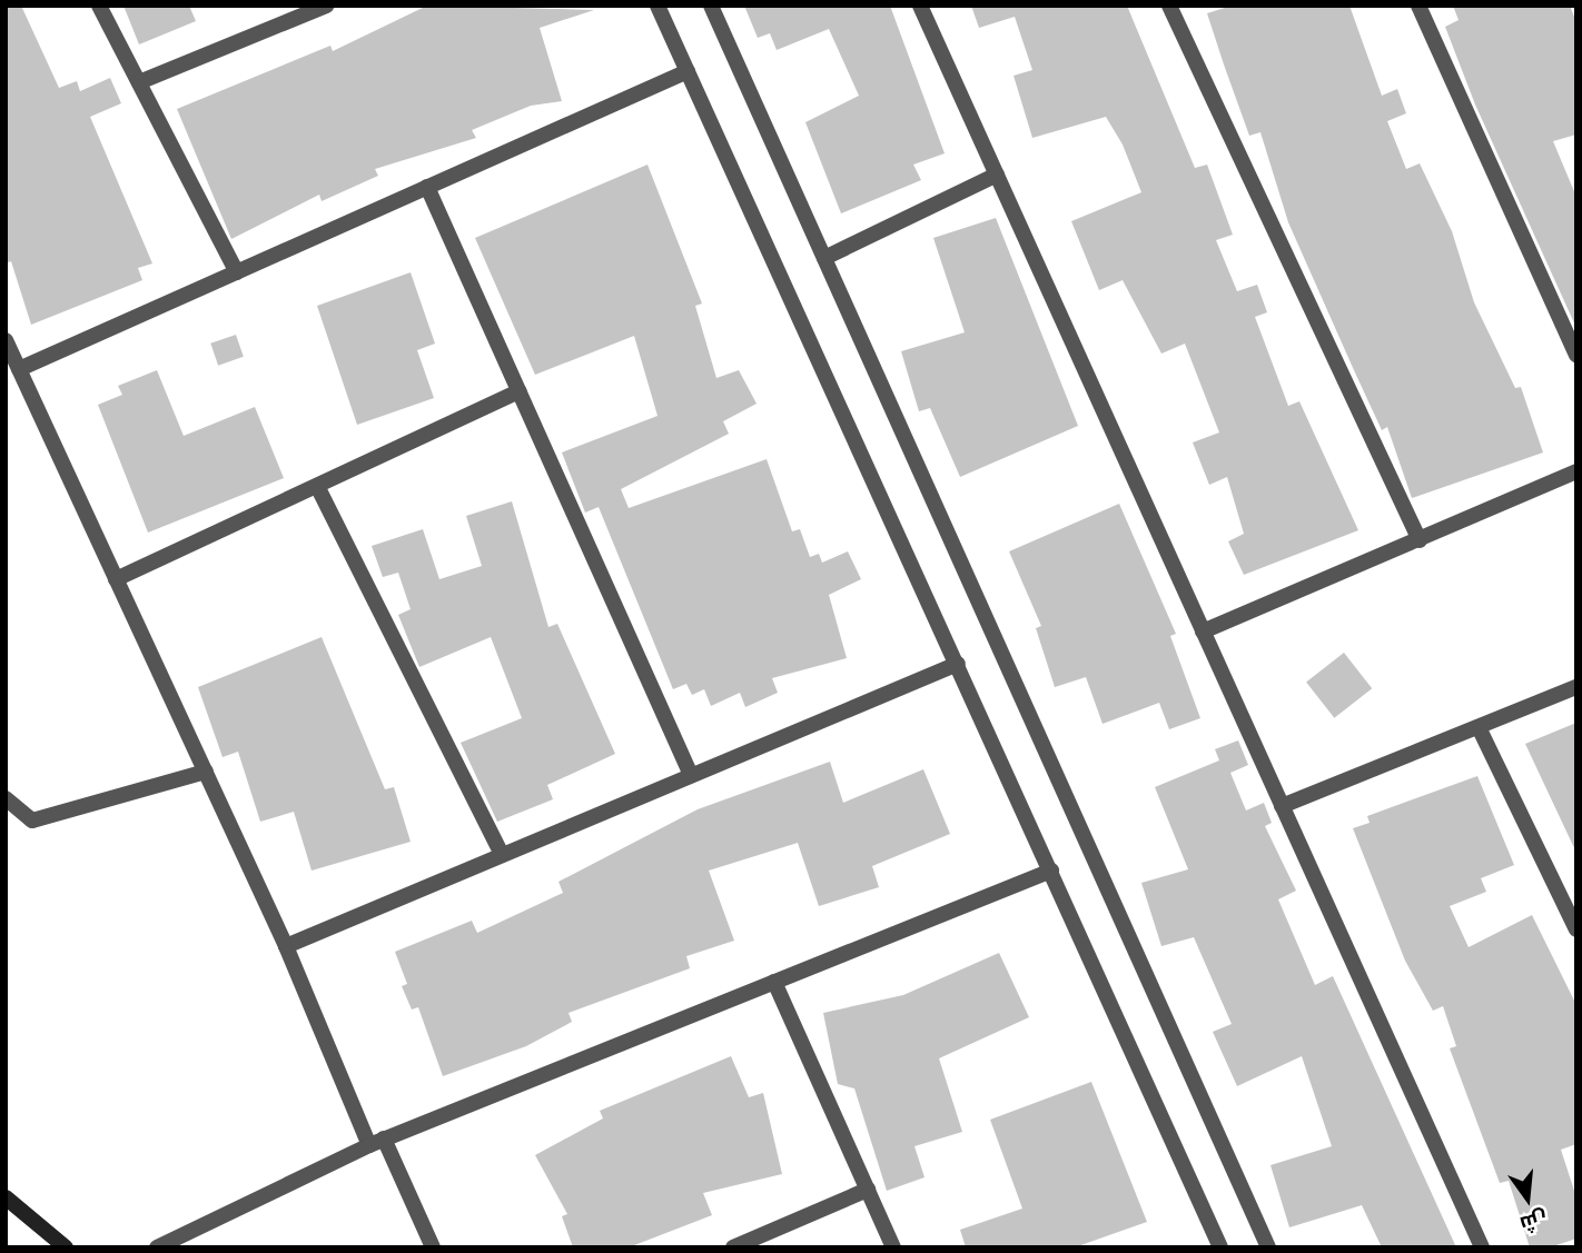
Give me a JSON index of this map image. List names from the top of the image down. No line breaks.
{"north":"bottom"}
